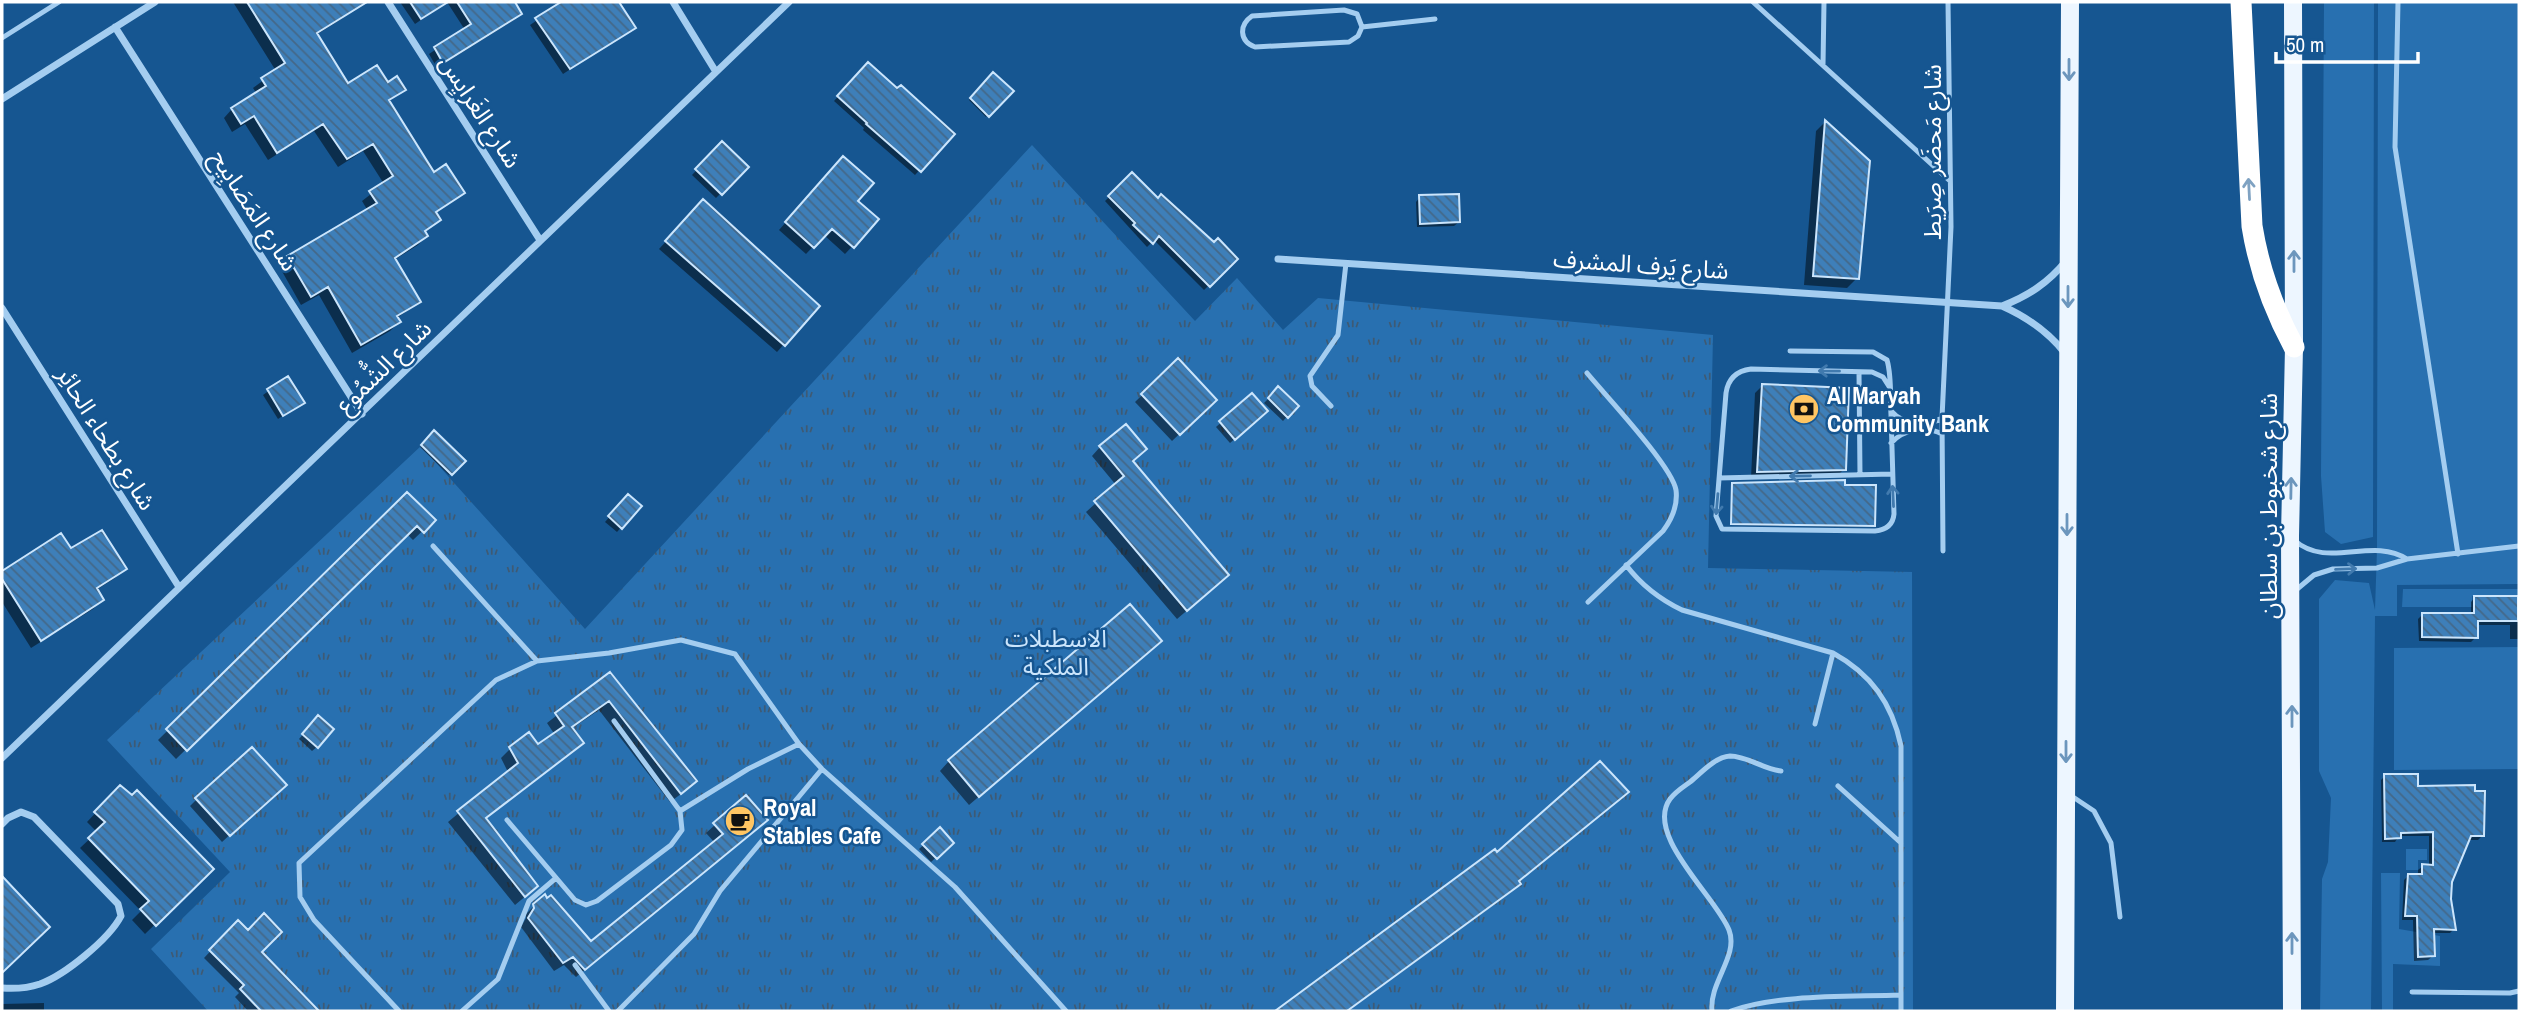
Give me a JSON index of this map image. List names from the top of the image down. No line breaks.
{"streets":{"main road":["شارع شخبوط بن سلطان"],"street":["شارع الغَرايِس","شارع المَصَابِيح","شارع يَرف المشرف","شارع الشُّمُوع","شارع بطحاء الحائِر"],"lane":["شارع مَحضَر صِرَيط"]},"crossings":[["شارع الغَرايِس","شارع الشُّمُوع"],["شارع مَحضَر صِرَيط","شارع يَرف المشرف"],["شارع المَصَابِيح","شارع الشُّمُوع"],["شارع الشُّمُوع","شارع بطحاء الحائِر"]],"one_way":["شارع شخبوط بن سلطان"],"parks":["الاسطبلات الملكية"],"places":{"bank":["Al Maryah Community Bank"],"cafe":["Royal Stables Cafe"]},"scale_bar":"50 m"}
